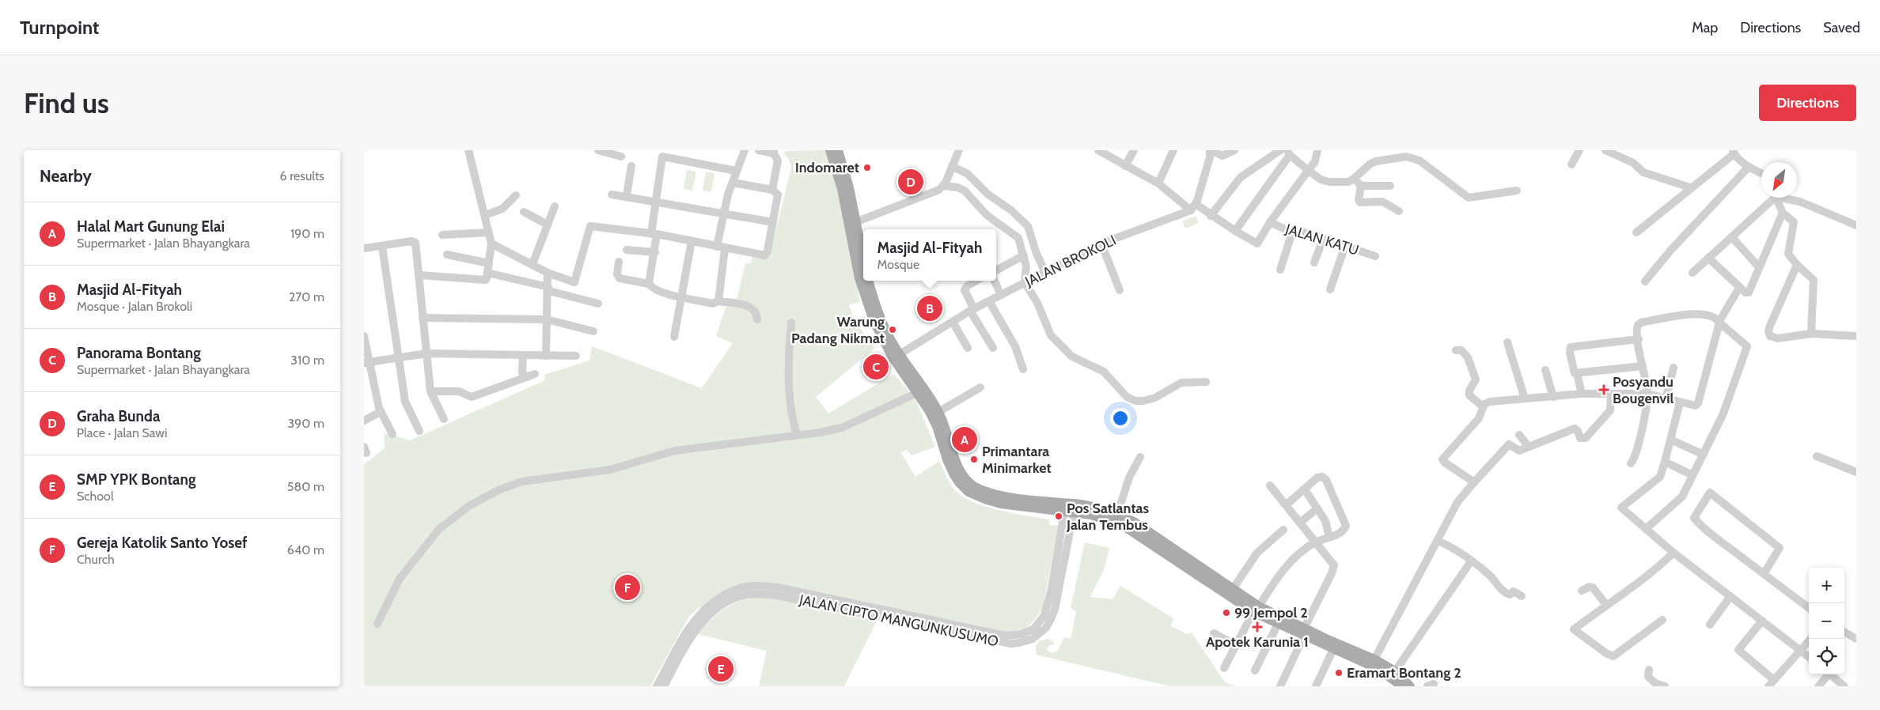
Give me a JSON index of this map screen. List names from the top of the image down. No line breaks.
{"streets":{"street":["JALAN KATU","JALAN BROKOLI","JALAN CIPTO MANGUNKUSUMO"]},"places":{"other":["Indomaret","Warung Padang Nikmat","Primantara Minimarket","Pos Satlantas Jalan Tembus","99 Jempol 2","Eramart Bontang 2"],"health":["Posyandu Bougenvil","Apotek Karunia 1"]},"north":"bottom left","page":{"header":"Turnpoint","nav":["Map","Directions","Saved"],"buttons":"Directions","title":"Find us","heading":["Nearby","6 results"],"pins":["D","B","C","A","F","E"],"list":[{"mark":"A","name":"Halal Mart Gunung Elai","note":"Supermarket · Jalan Bhayangkara","value":"190 m"},{"mark":"B","name":"Masjid Al-Fityah","note":"Mosque · Jalan Brokoli","value":"270 m"},{"mark":"C","name":"Panorama Bontang","note":"Supermarket · Jalan Bhayangkara","value":"310 m"},{"mark":"D","name":"Graha Bunda","note":"Place · Jalan Sawi","value":"390 m"},{"mark":"E","name":"SMP YPK Bontang","note":"School","value":"580 m"},{"mark":"F","name":"Gereja Katolik Santo Yosef","note":"Church","value":"640 m"}],"popup":["Masjid Al-Fityah","Mosque"],"map_buttons":["+","−"]}}
